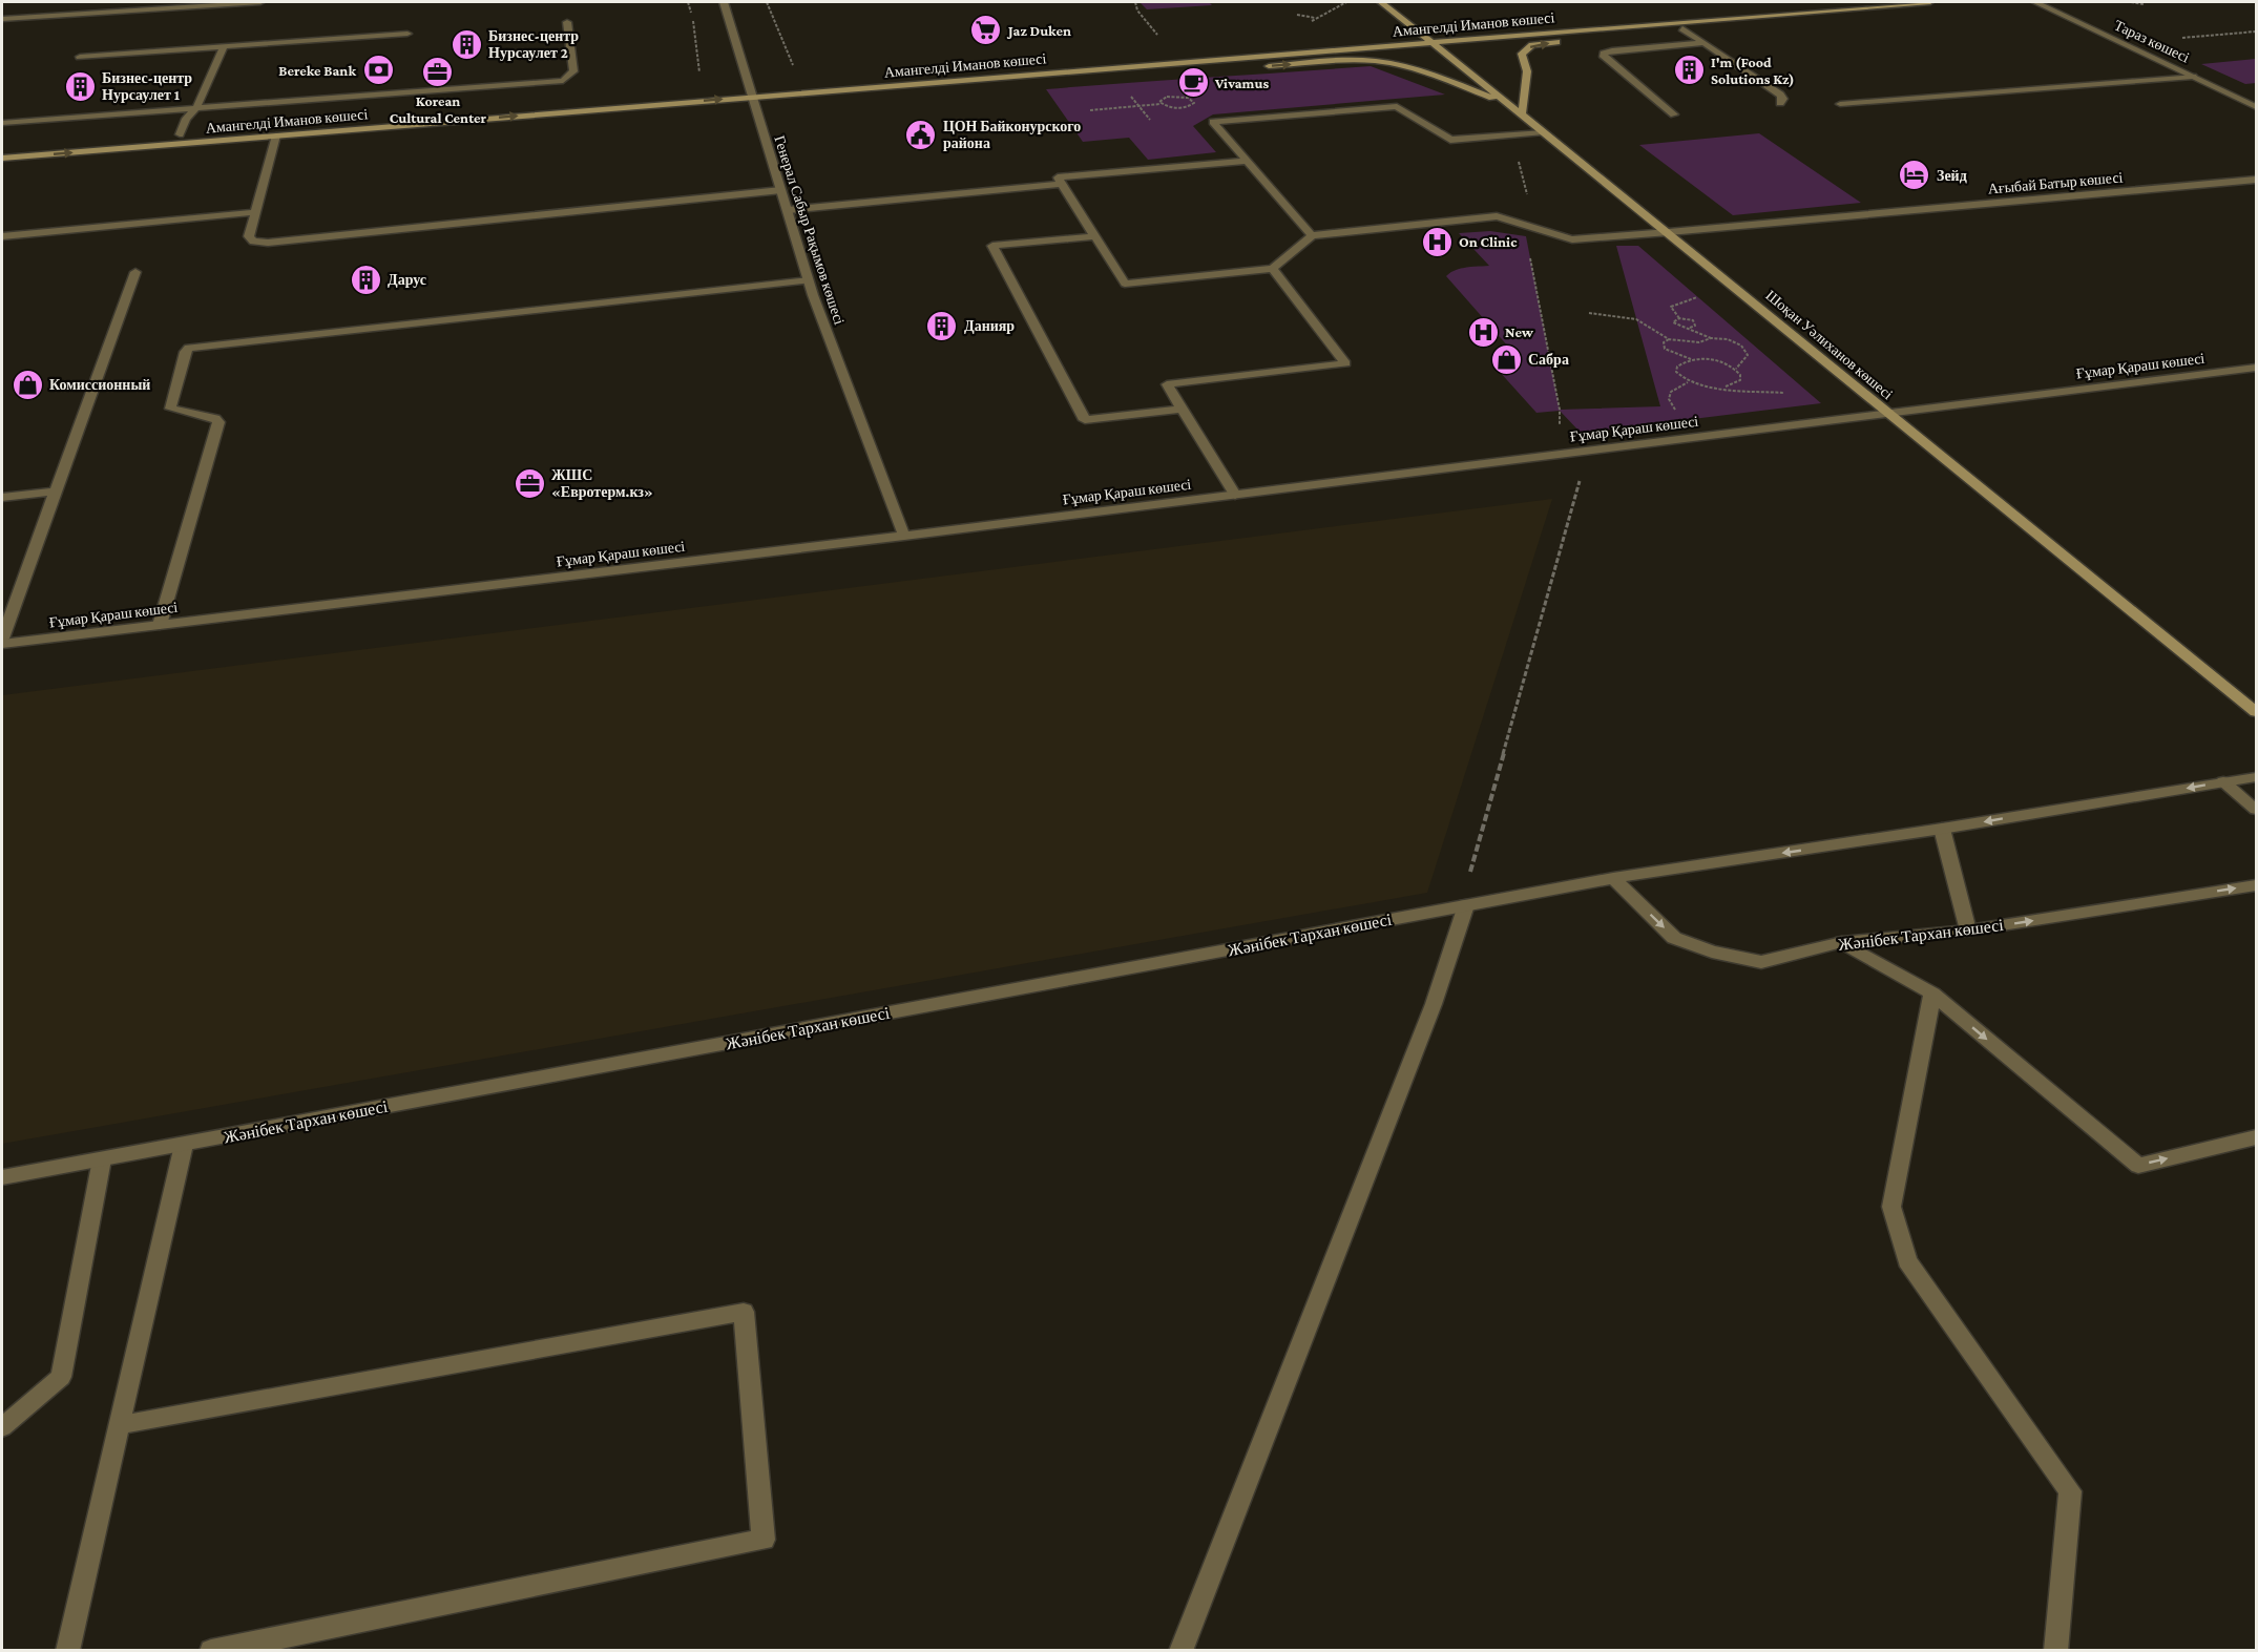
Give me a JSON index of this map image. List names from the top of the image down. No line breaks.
{"streets":{"main road":["Амангелді Иманов көшесі","Шоқан Уәлиханов көшесі"],"street":["Тараз көшесі","Ағыбай Батыр көшесі","Генерал Сабыр Рақымов көшесі","Ғұмар Қараш көшесі","Жәнібек Тархан көшесі"]},"crossings":[["Амангелді Иманов көшесі","Генерал Сабыр Рақымов көшесі"],["Амангелді Иманов көшесі","Шоқан Уәлиханов көшесі"],["Ағыбай Батыр көшесі","Шоқан Уәлиханов көшесі"],["Генерал Сабыр Рақымов көшесі","Ғұмар Қараш көшесі"],["Шоқан Уәлиханов көшесі","Ғұмар Қараш көшесі"]],"places":{"supermarket":["Jaz Duken"],"building":["Бизнес-центр Нурсаулет 2","I'm (Food Solutions Kz)","Бизнес-центр Нурсаулет 1","Дарус","Данияр"],"bank":["Bereke Bank"],"office":["Korean Cultural Center","ЖШС «Евротерм.кз»"],"cafe":["Vivamus"],"public building":["ЦОН Байконурского района"],"hotel":["Зейд"],"hospital":["On Clinic","New"],"shop":["Сабра","Комиссионный"]}}
